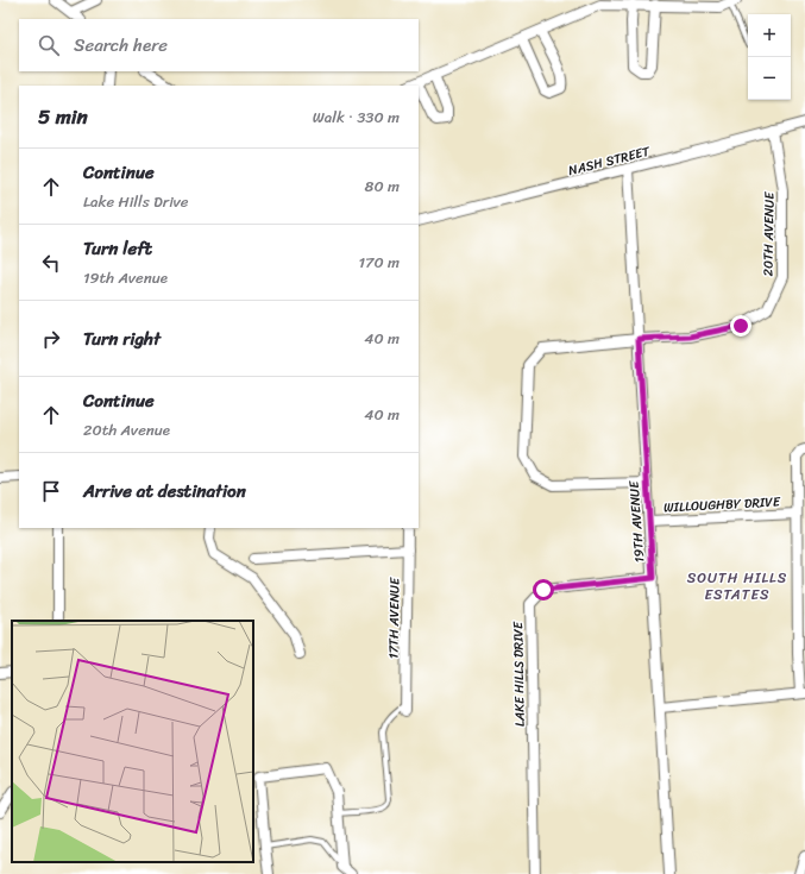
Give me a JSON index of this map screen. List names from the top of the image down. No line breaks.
{"streets":{"street":["NASH STREET","20TH AVENUE","WILLOUGHBY DRIVE","19TH AVENUE","17TH AVENUE","LAKE HILLS DRIVE"]},"crossings":[["NASH STREET","20TH AVENUE"],["NASH STREET","19TH AVENUE"],["20TH AVENUE","19TH AVENUE"],["WILLOUGHBY DRIVE","19TH AVENUE"],["19TH AVENUE","LAKE HILLS DRIVE"]],"districts":["SOUTH HILLS ESTATES"],"page":{"map_buttons":["+","−"],"search":"Search here","heading":["5 min","Walk · 330 m"],"list":[["Continue","Lake Hills Drive","80 m"],["Turn left","19th Avenue","170 m"],["Turn right","40 m"],["Continue","20th Avenue","40 m"],"Arrive at destination"]}}
